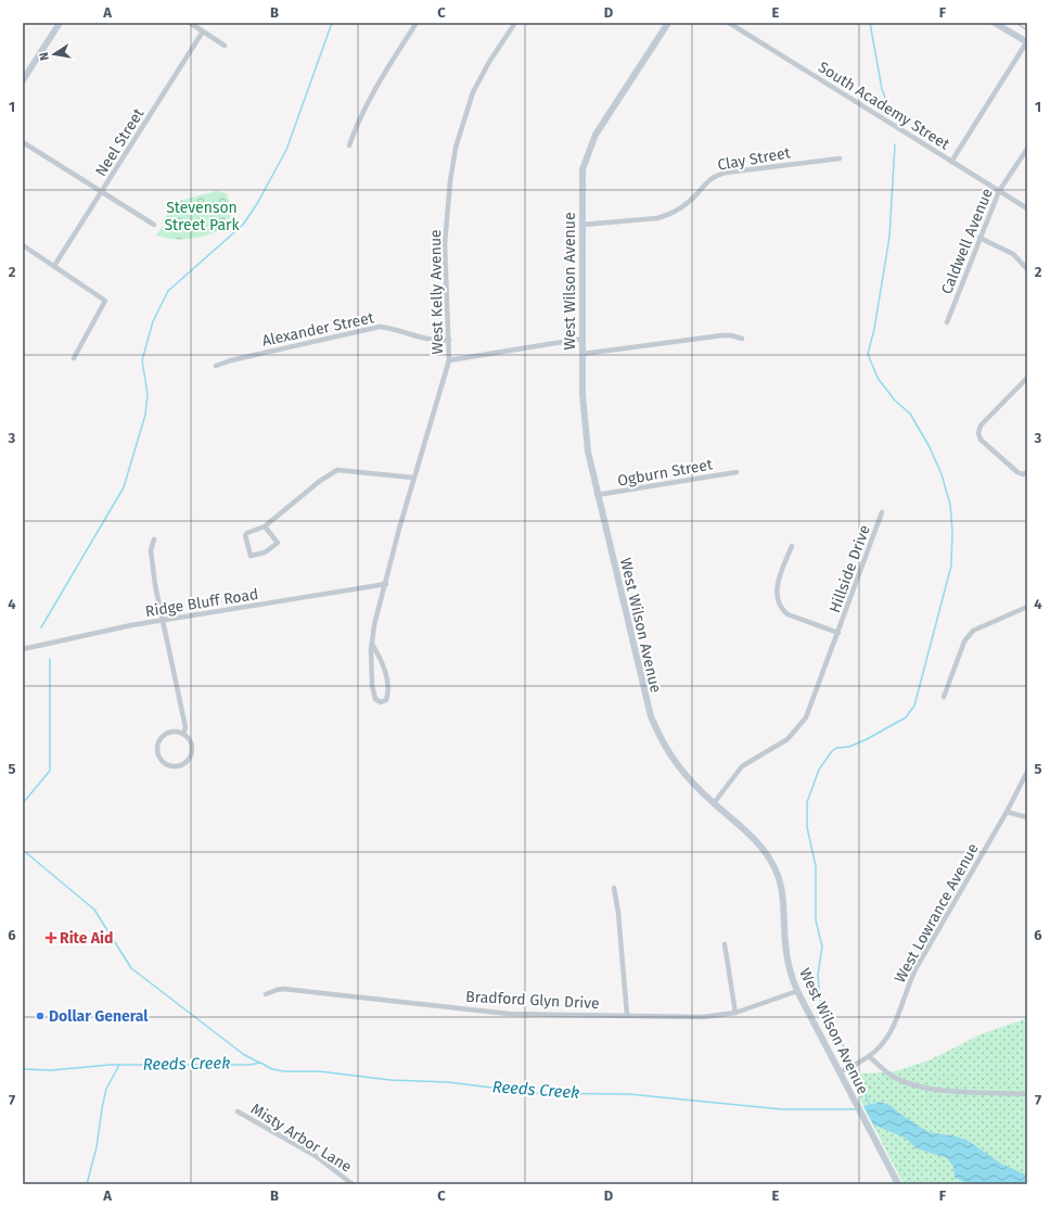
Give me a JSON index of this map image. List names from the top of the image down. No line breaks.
{"streets":{"street":["South Academy Street","Neel Street","Clay Street","Caldwell Avenue","West Wilson Avenue","West Kelly Avenue","Alexander Street","Ogburn Street","Hillside Drive","Ridge Bluff Road","West Lowrance Avenue","Bradford Glyn Drive","Misty Arbor Lane"]},"crossings":[["South Academy Street","Caldwell Avenue"],["Clay Street","West Wilson Avenue"],["West Wilson Avenue","Ogburn Street"],["West Wilson Avenue","Hillside Drive"],["West Wilson Avenue","West Lowrance Avenue"],["West Wilson Avenue","Bradford Glyn Drive"],["West Kelly Avenue","Alexander Street"],["West Kelly Avenue","Ridge Bluff Road"]],"water":["Reeds Creek"],"parks":["Stevenson Street Park"],"places":{"health":["Rite Aid"],"other":["Dollar General"]},"north":"left","grid":{"columns":["A","B","C","D","E","F"],"rows":["1","2","3","4","5","6","7"]}}
